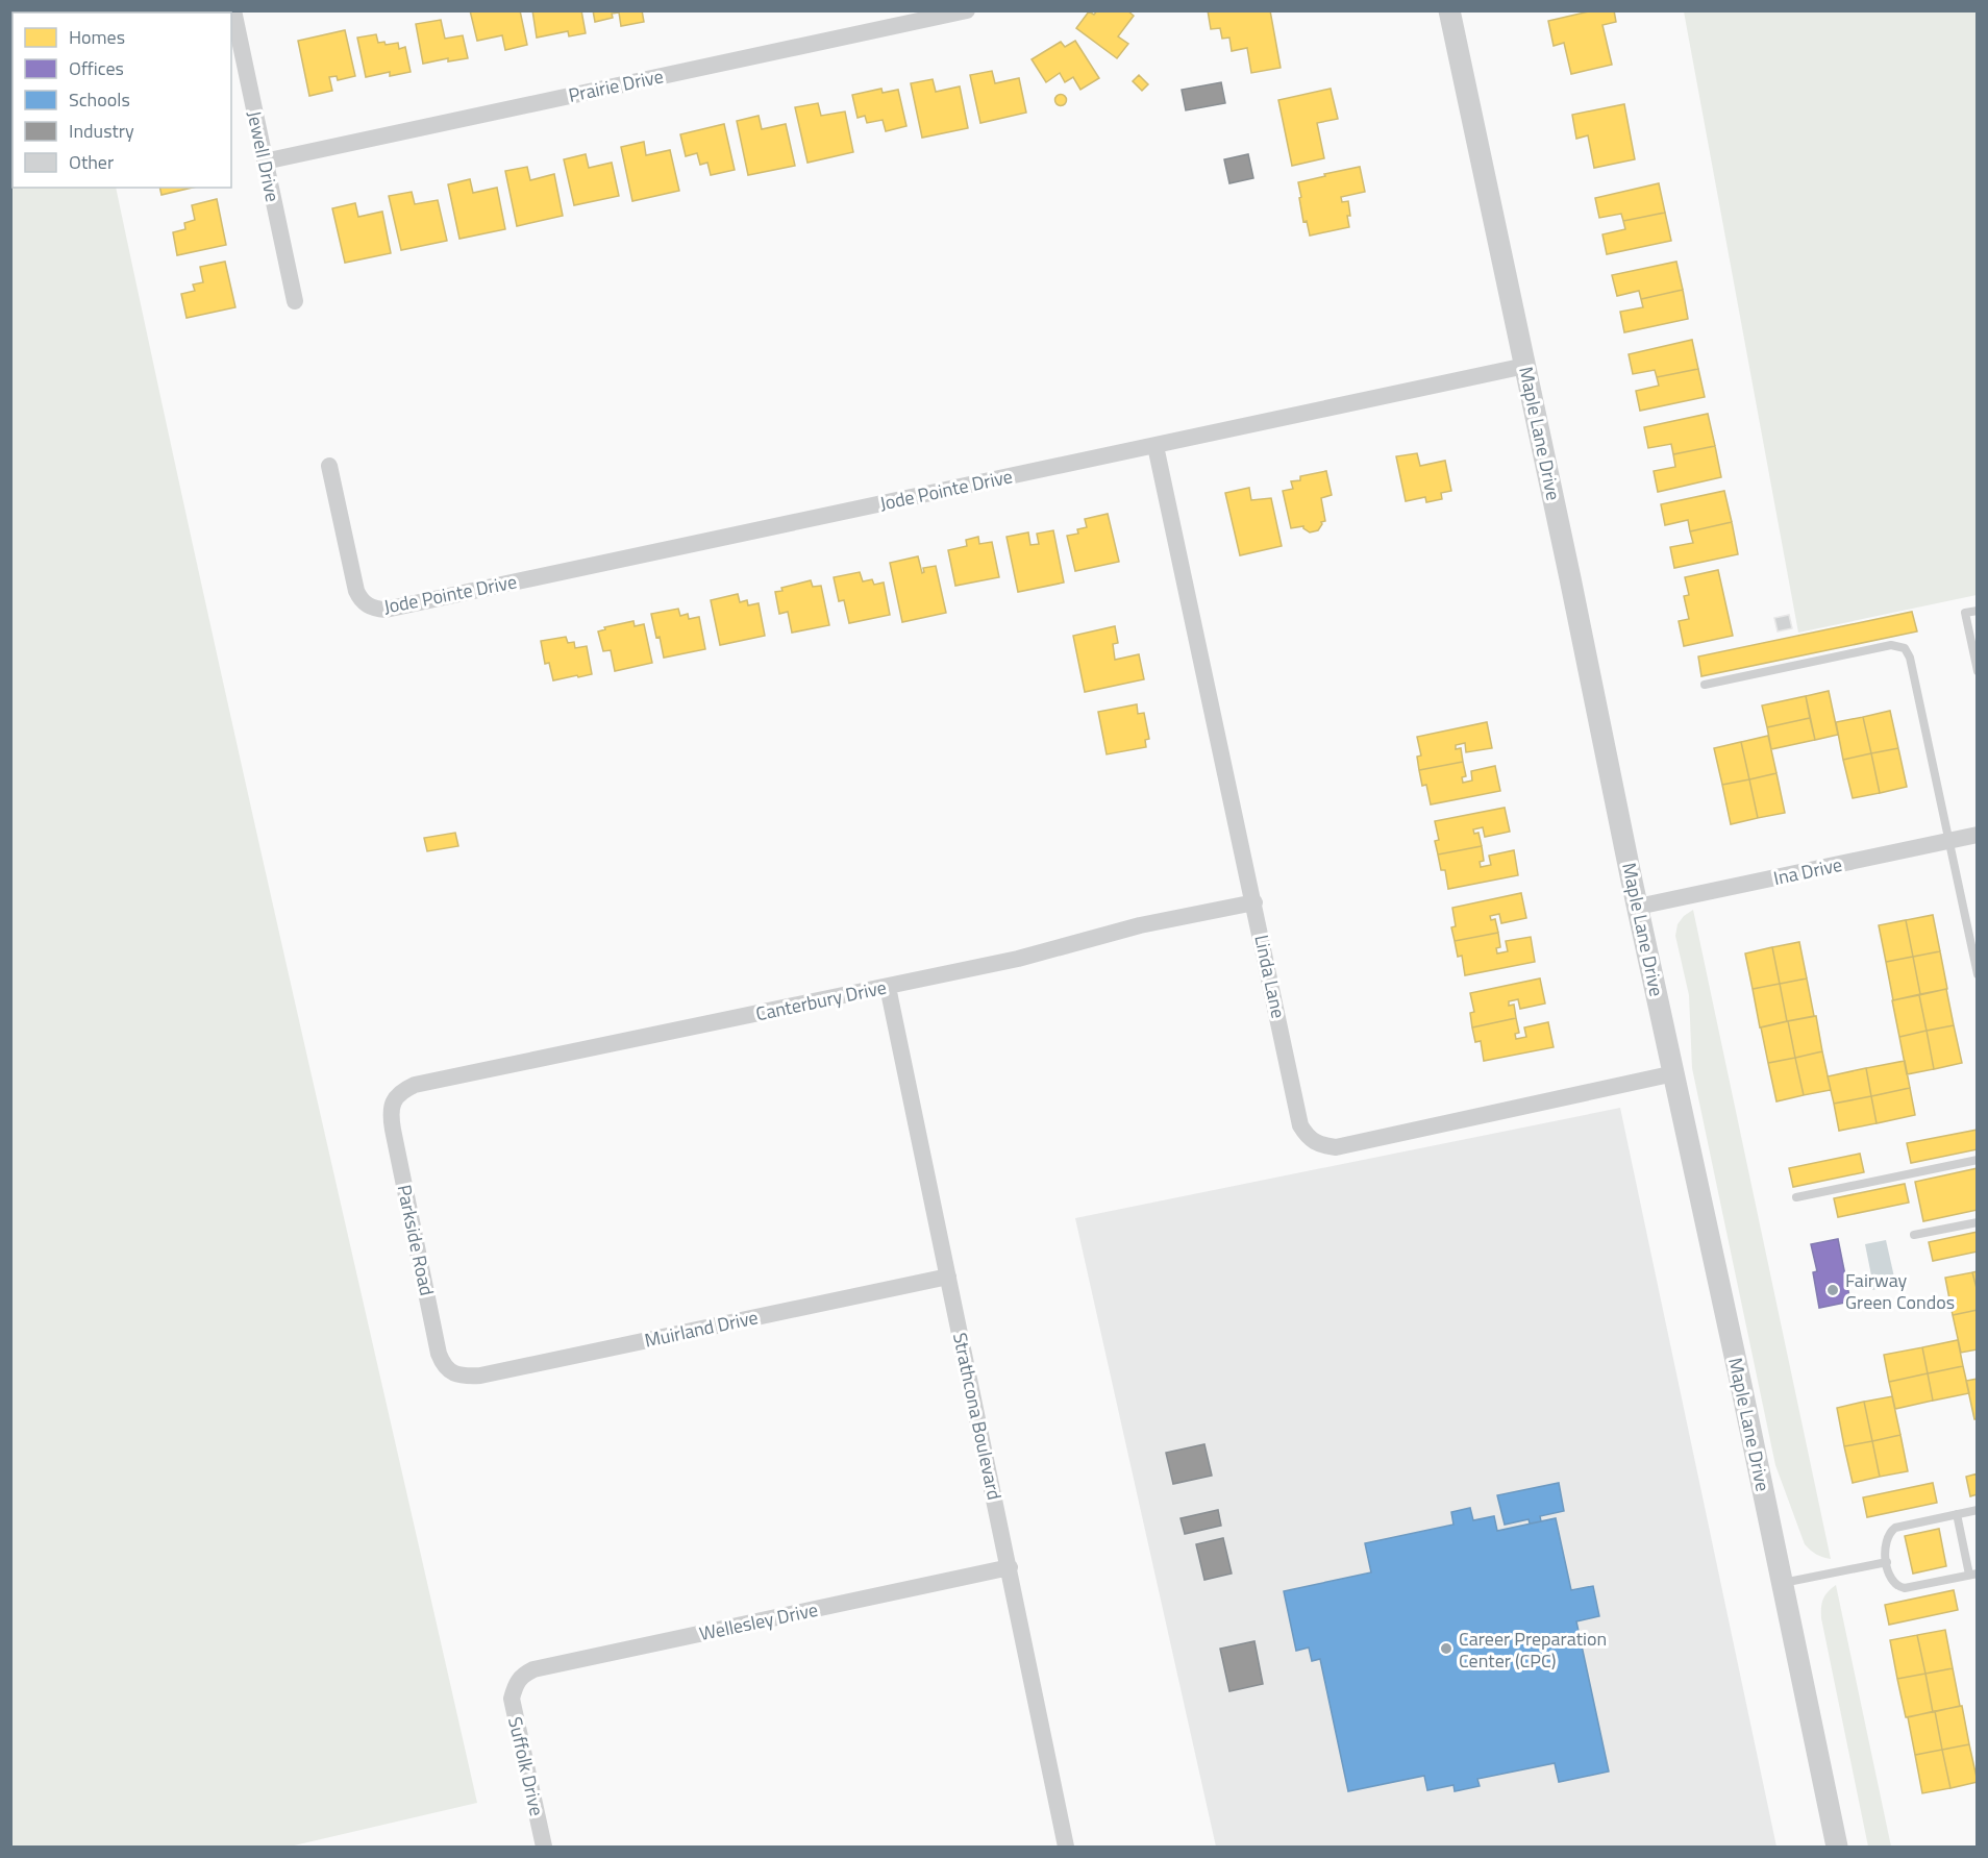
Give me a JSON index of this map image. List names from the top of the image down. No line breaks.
{"streets":{"street":["Prairie Drive","Jewell Drive","Maple Lane Drive","Jode Pointe Drive","Ina Drive","Linda Lane","Canterbury Drive","Parkside Road","Muirland Drive","Strathcona Boulevard","Wellesley Drive","Suffolk Drive"]},"crossings":[["Prairie Drive","Jewell Drive"],["Maple Lane Drive","Jode Pointe Drive"],["Maple Lane Drive","Ina Drive"],["Maple Lane Drive","Linda Lane"],["Jode Pointe Drive","Linda Lane"],["Linda Lane","Canterbury Drive"],["Canterbury Drive","Parkside Road"],["Canterbury Drive","Strathcona Boulevard"],["Parkside Road","Muirland Drive"],["Muirland Drive","Strathcona Boulevard"],["Strathcona Boulevard","Wellesley Drive"],["Wellesley Drive","Suffolk Drive"]],"places":["Fairway Green Condos","Career Preparation Center (CPC)"],"legend":["Homes","Offices","Schools","Industry","Other"]}
